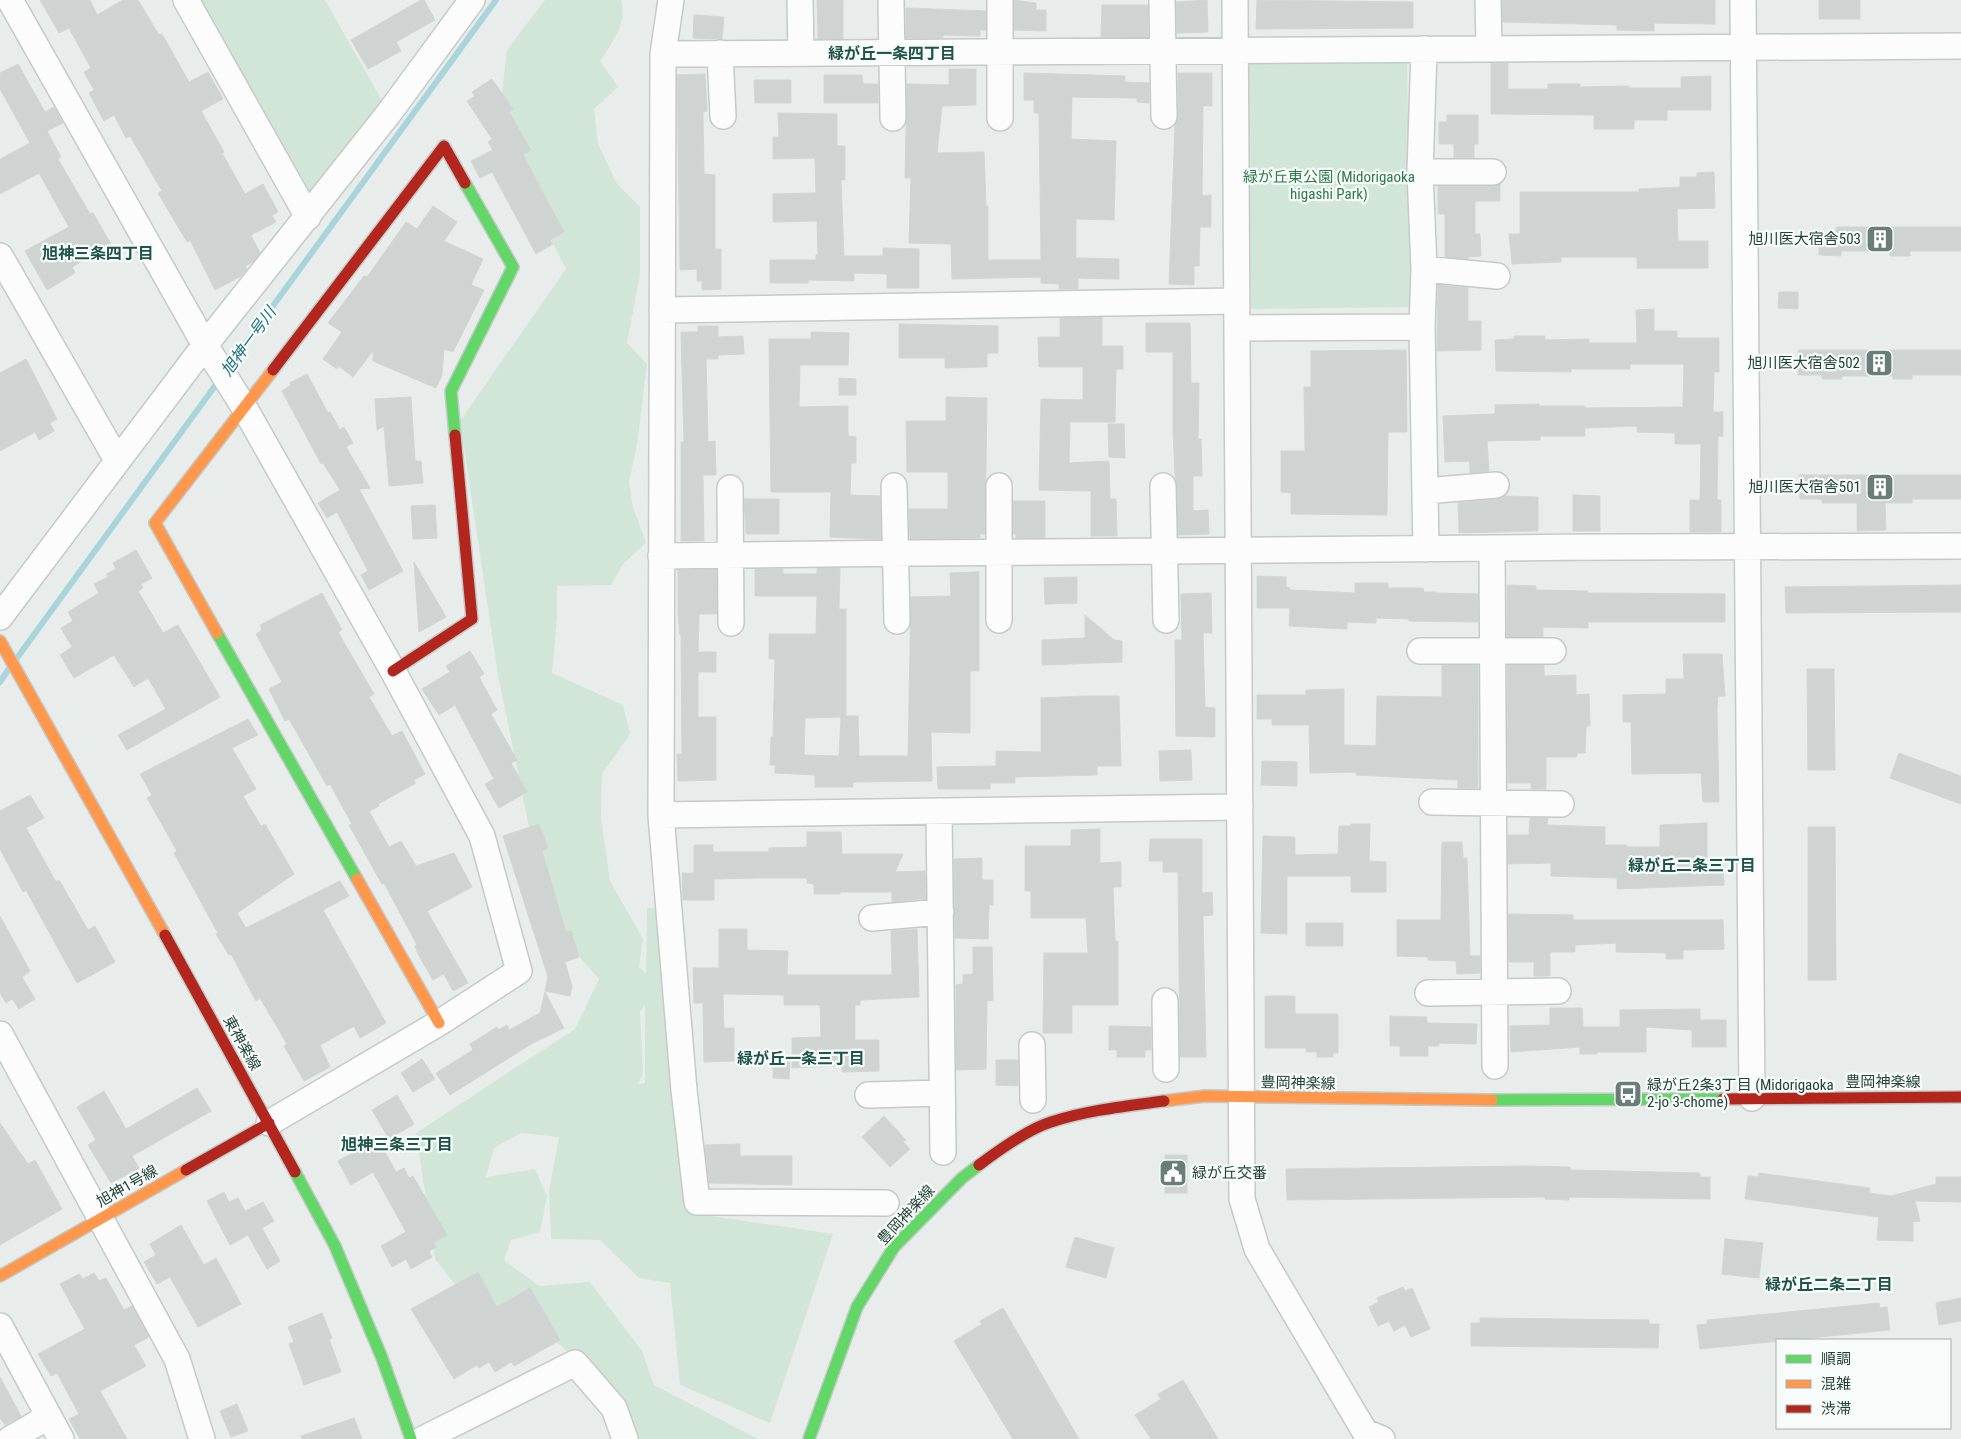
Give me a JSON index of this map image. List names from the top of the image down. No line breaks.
{"streets":{"street":["東神楽線","豊岡神楽線","旭神1号線"]},"crossings":[["東神楽線","旭神1号線"]],"districts":["緑が丘一条四丁目","旭神三条四丁目","緑が丘二条三丁目","緑が丘一条三丁目","旭神三条三丁目","緑が丘二条二丁目"],"water":["旭神一号川"],"parks":["緑が丘東公園 (Midorigaoka higashi Park)"],"places":{"building":["旭川医大宿舎503","旭川医大宿舎502","旭川医大宿舎501"],"bus stop":["緑が丘2条3丁目 (Midorigaoka 2-jo 3-chome)"],"public building":["緑が丘交番"]},"legend":["順調","混雑","渋滞"]}
